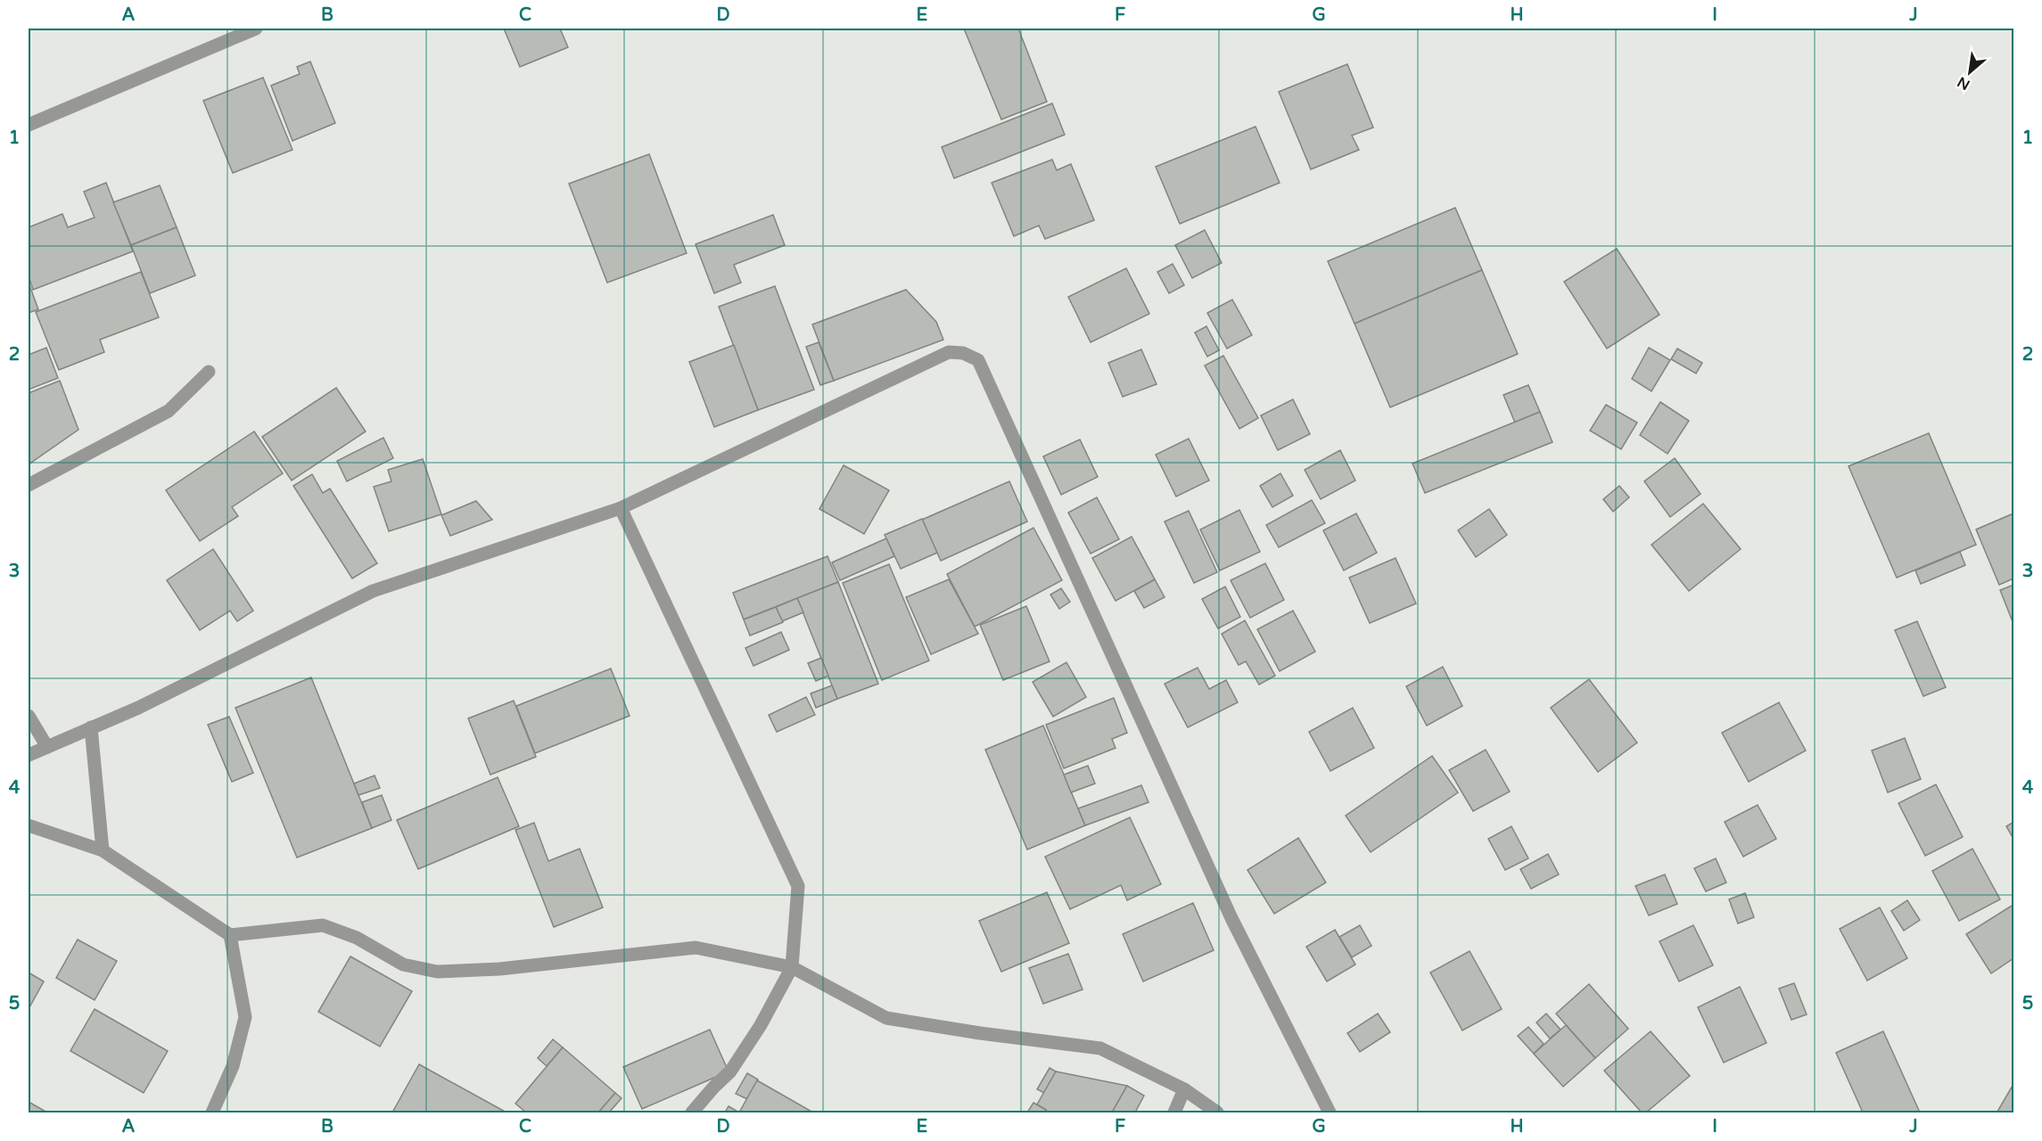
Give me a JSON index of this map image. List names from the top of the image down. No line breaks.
{"north":"bottom left","grid":{"columns":["A","B","C","D","E","F","G","H","I","J"],"rows":["1","2","3","4","5"]}}
